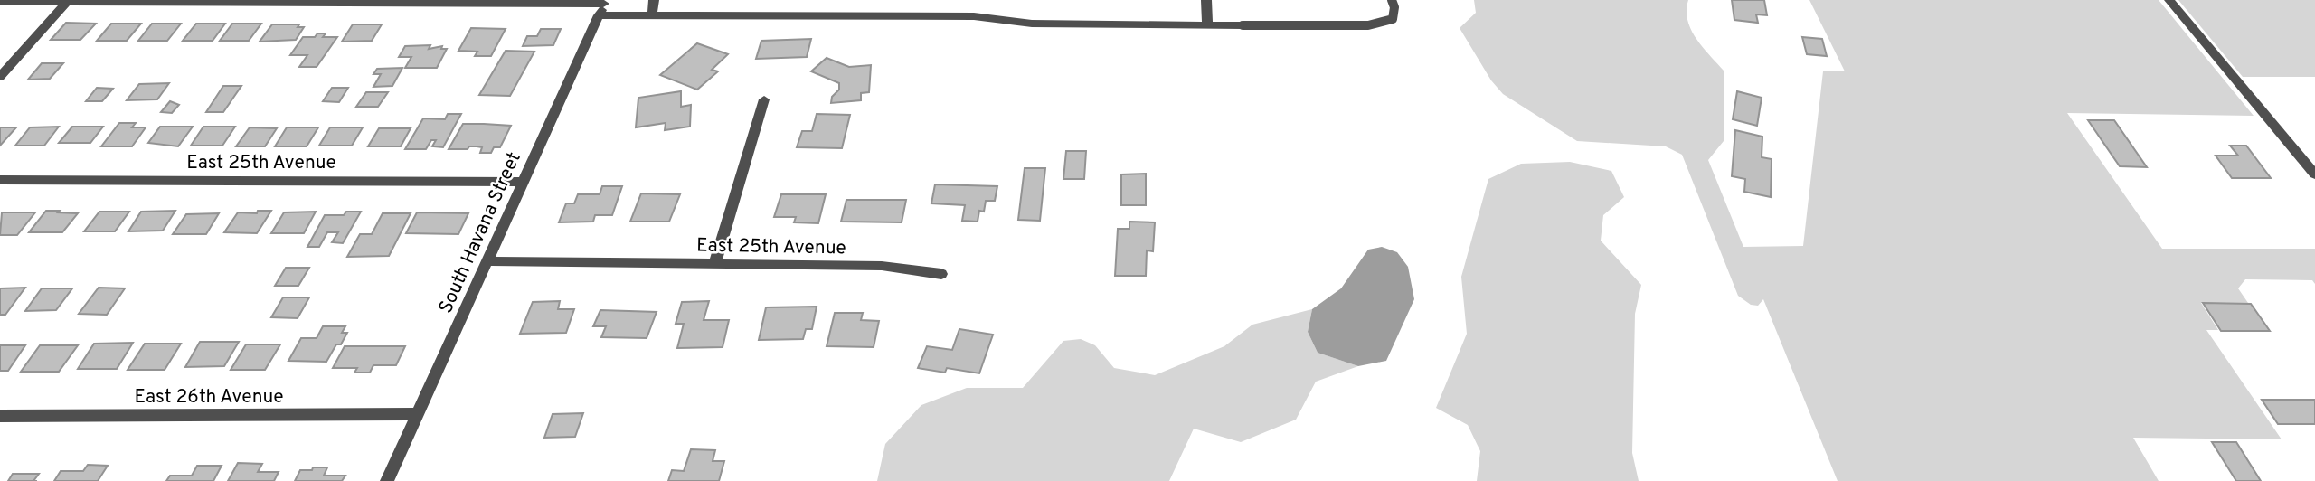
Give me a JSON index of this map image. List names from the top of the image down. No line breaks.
{"streets":{"street":["East 25th Avenue","South Havana Street","East 26th Avenue"]},"crossings":[["East 25th Avenue","South Havana Street"],["South Havana Street","East 26th Avenue"]]}
